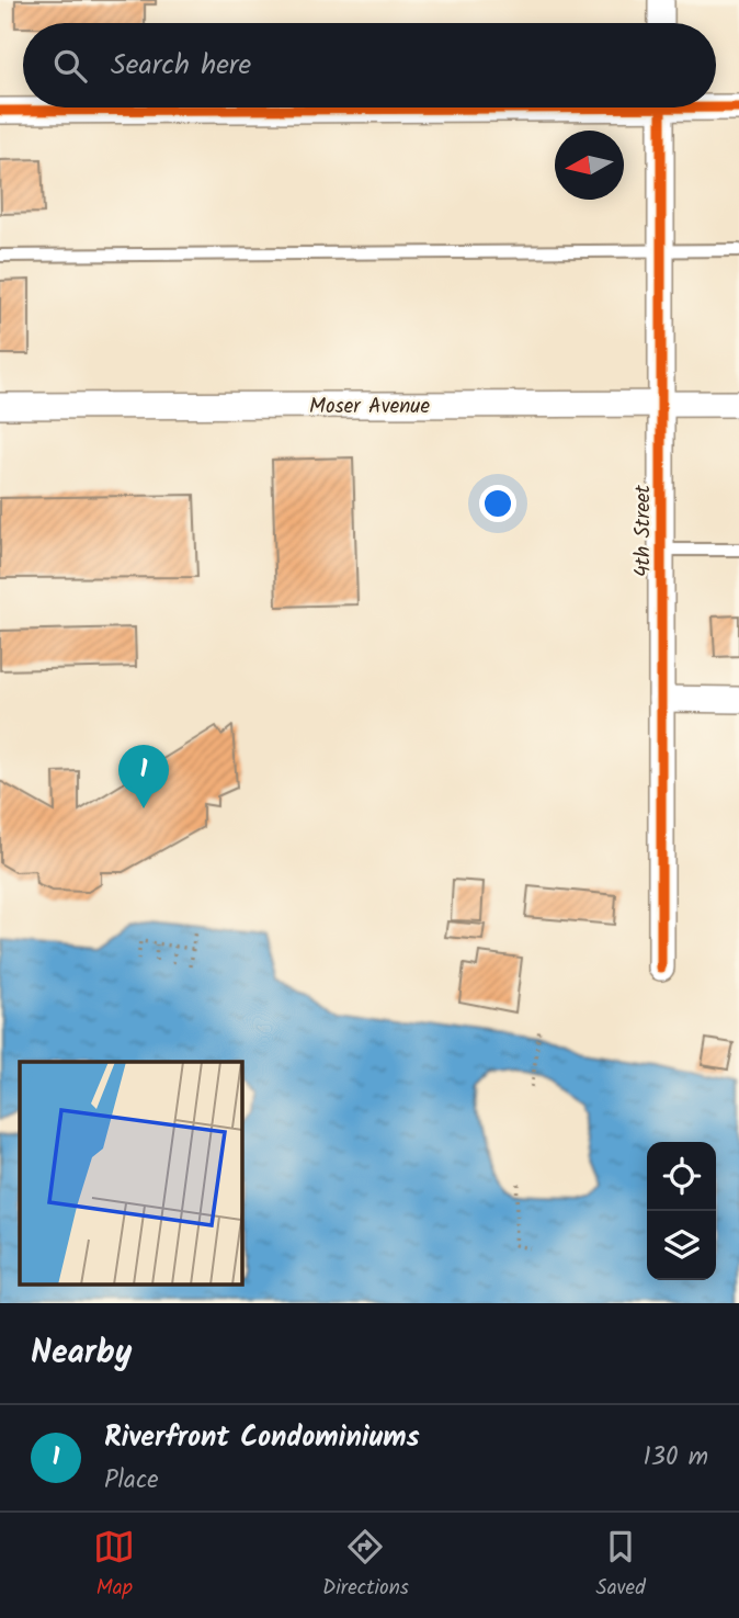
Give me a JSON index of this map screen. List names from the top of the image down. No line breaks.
{"streets":{"street":["Moser Avenue","4th Street"]},"crossings":[["Moser Avenue","4th Street"]],"north":"left","page":{"search":"Search here","pins":"1","heading":"Nearby","list":[{"mark":"1","name":"Riverfront Condominiums","note":"Place","value":"130 m"}],"nav":["Map","Directions","Saved"]}}
